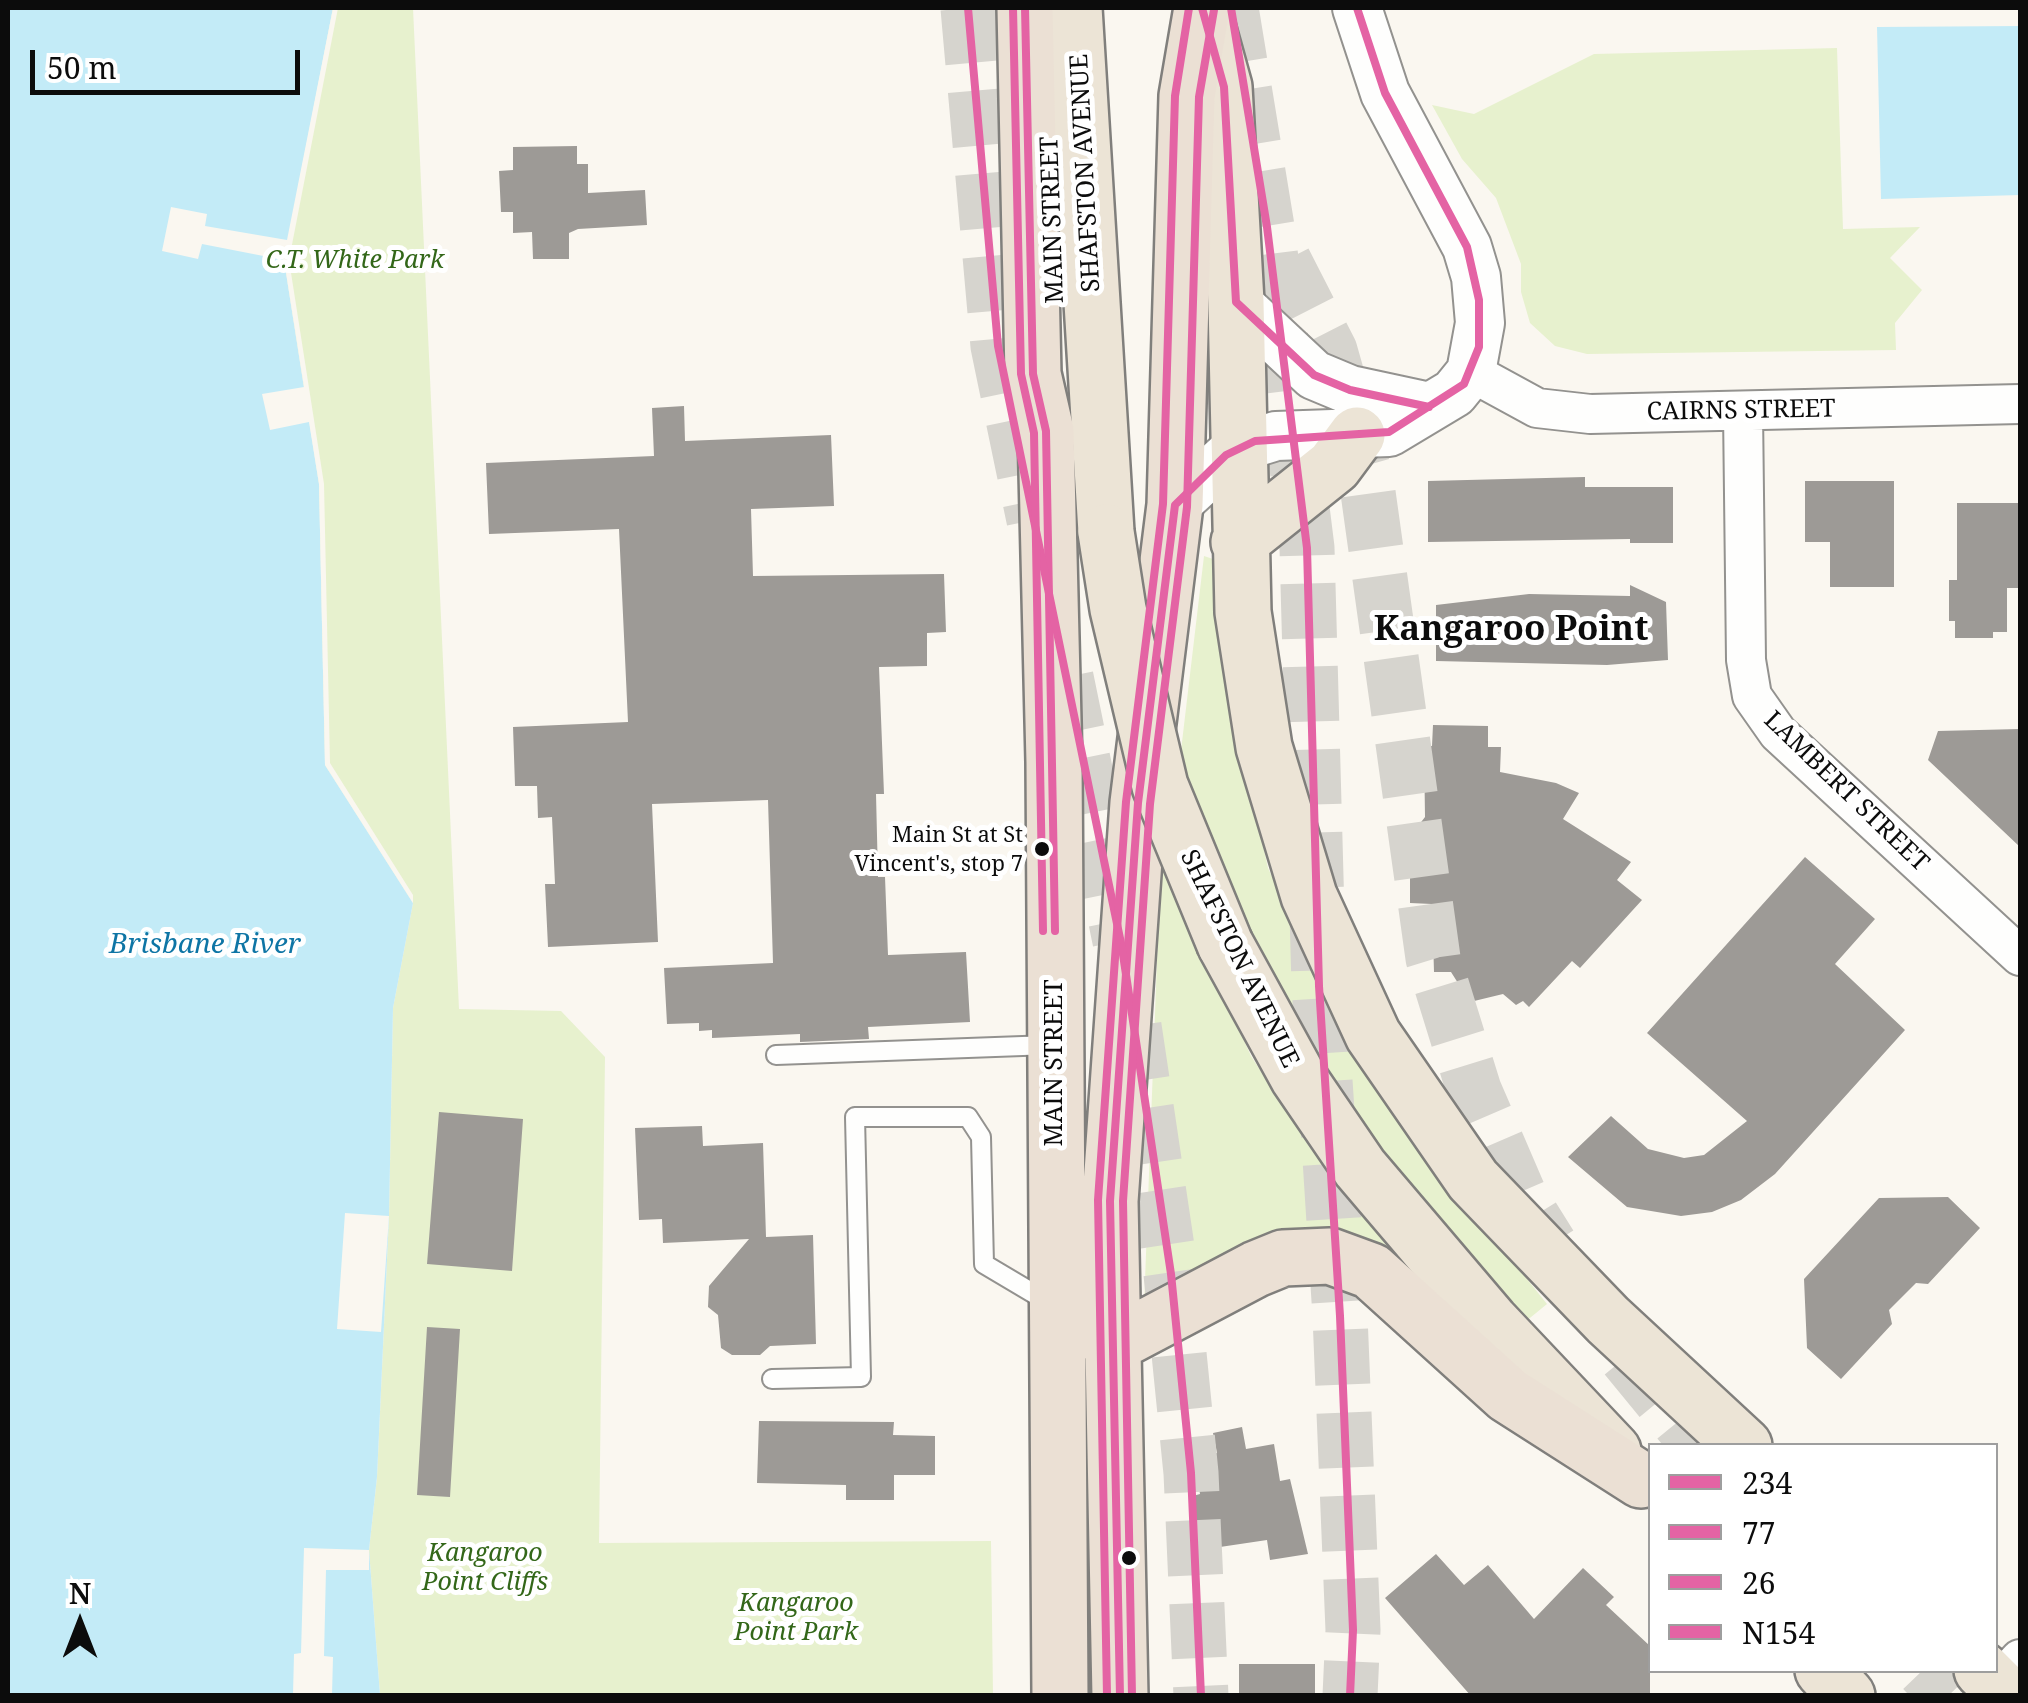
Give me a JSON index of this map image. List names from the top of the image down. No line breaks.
{"streets":{"highway":["MAIN STREET"],"main road":["SHAFSTON AVENUE"],"street":["CAIRNS STREET","LAMBERT STREET"]},"crossings":[["CAIRNS STREET","LAMBERT STREET"]],"districts":["Kangaroo Point"],"water":["Brisbane River"],"parks":["C.T. White Park","Kangaroo Point Cliffs","Kangaroo Point Park"],"places":["Main St at St Vincent's, stop 7"],"lines":["transit line 234","transit line 77","transit line 26","transit line N154"],"legend":["234","77","26","N154"],"scale_bar":"50 m","north":"top"}
